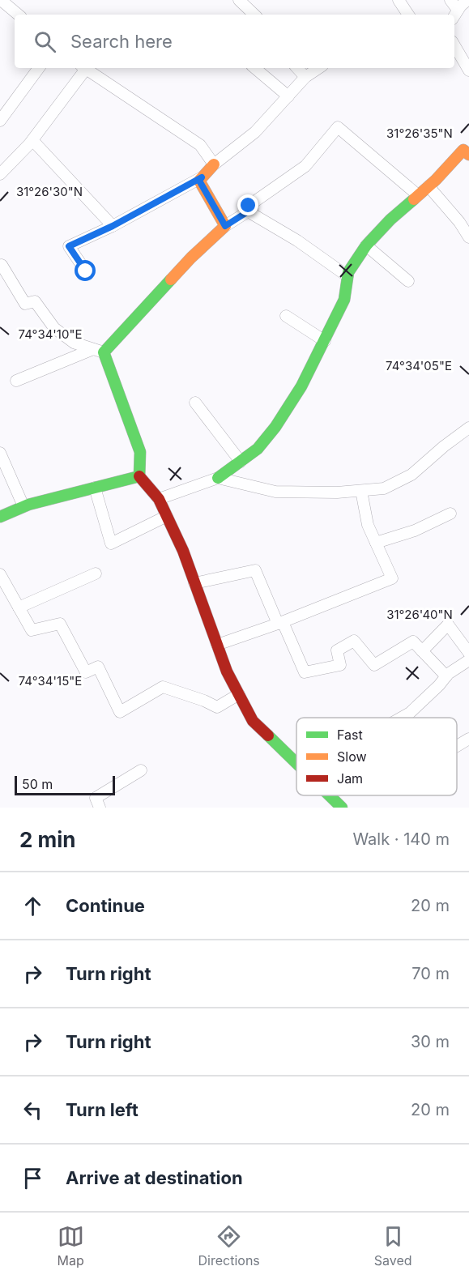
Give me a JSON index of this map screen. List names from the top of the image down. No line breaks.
{"legend":["Fast","Slow","Jam"],"scale_bar":"50 m","page":{"search":"Search here","scale":"50 m","heading":["2 min","Walk · 140 m"],"list":[["Continue","20 m"],["Turn right","70 m"],["Turn right","30 m"],["Turn left","20 m"],"Arrive at destination"],"nav":["Map","Directions","Saved"]},"coordinates":["31°26'35\"N","31°26'30\"N","74°34'10\"E","74°34'05\"E","31°26'40\"N","74°34'15\"E"]}
